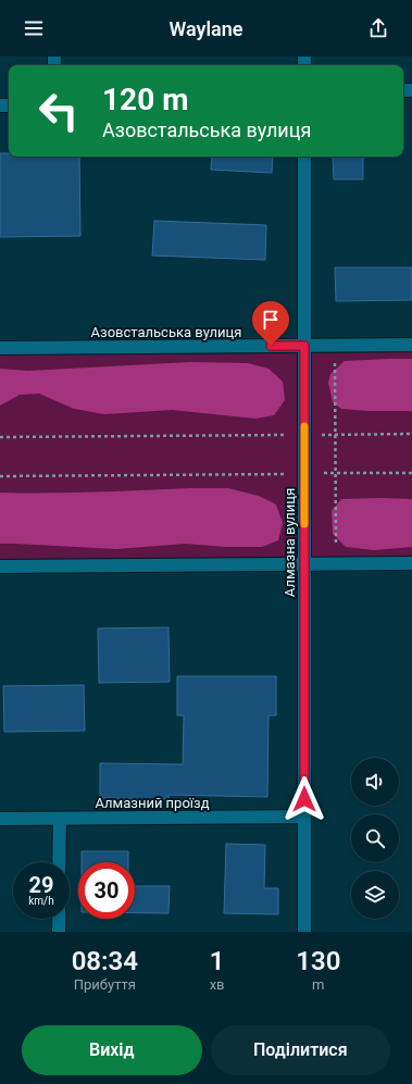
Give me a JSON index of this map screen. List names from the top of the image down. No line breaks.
{"streets":{"street":["Азовстальська вулиця","Алмазна вулиця","Алмазний проїзд"]},"crossings":[["Азовстальська вулиця","Алмазна вулиця"],["Алмазна вулиця","Алмазний проїзд"]],"page":{"header":"Waylane","turn":["120 m","Азовстальська вулиця"],"speed":"29 km/h","limit":"30","eta":["08:34","Прибуття","1","хв","130","m"],"buttons":["Вихід","Поділитися"]}}
